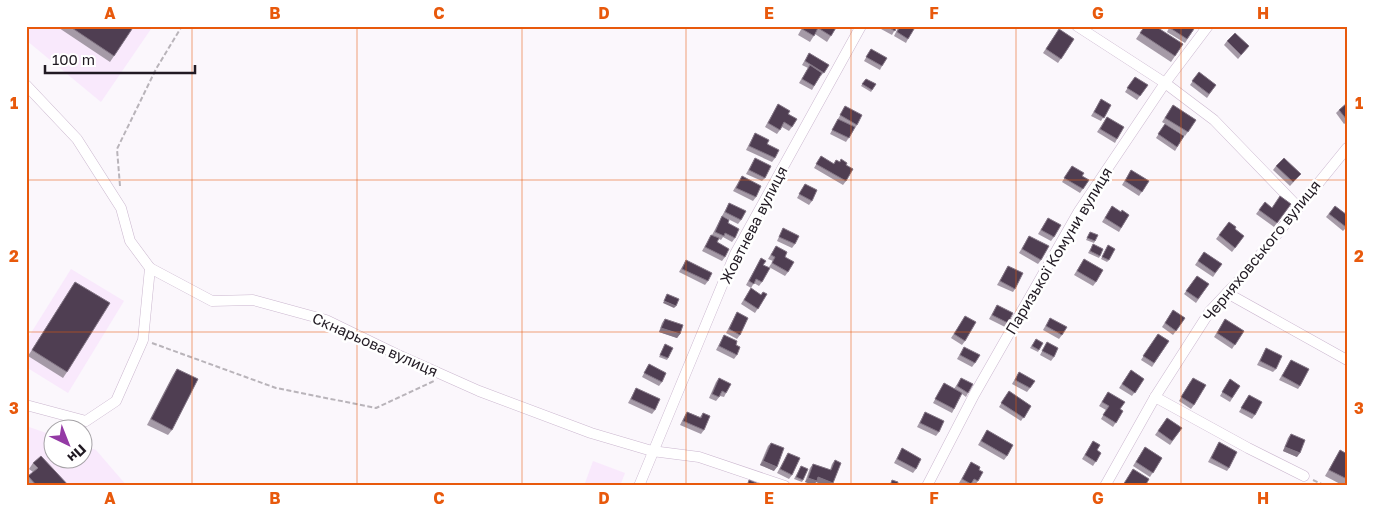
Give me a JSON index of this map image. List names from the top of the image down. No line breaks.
{"streets":{"street":["Жовтнева вулиця","Паризької Комуни вулиця","Черняховського вулиця","Скнарьова вулиця"]},"crossings":[["Жовтнева вулиця","Скнарьова вулиця"]],"scale_bar":"100 m","north":"bottom right","grid":{"columns":["A","B","C","D","E","F","G","H"],"rows":["1","2","3"]}}
